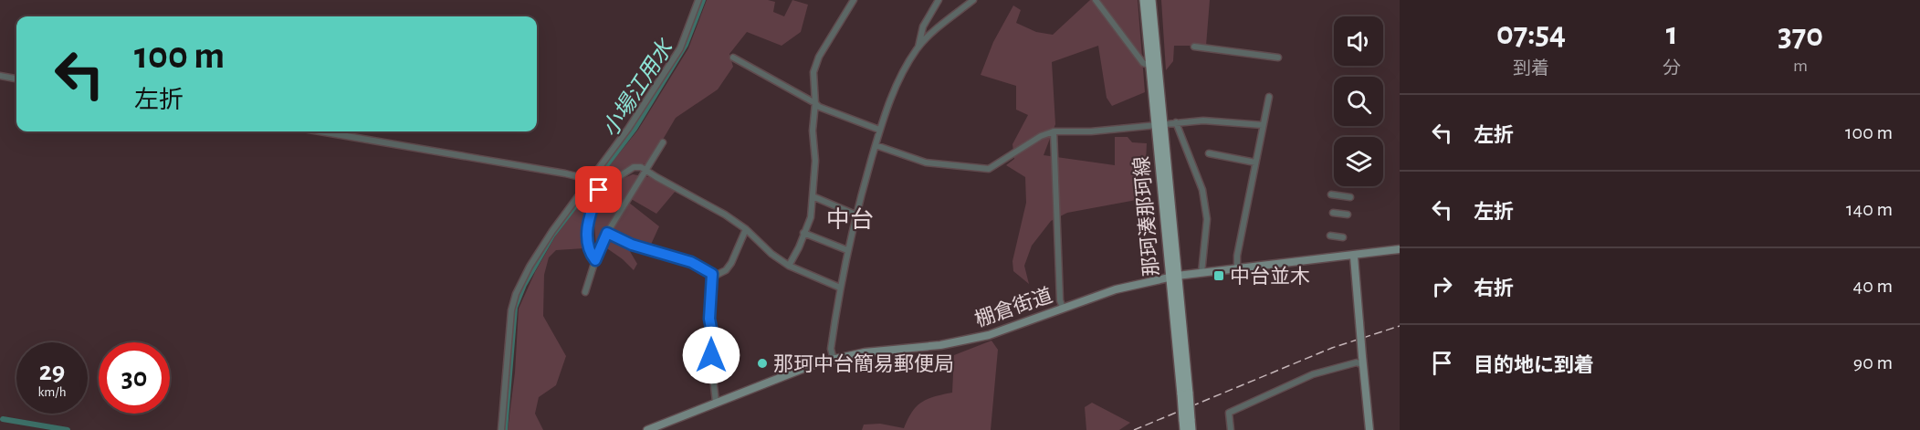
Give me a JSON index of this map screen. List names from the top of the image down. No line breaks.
{"streets":{"main road":["那珂湊那珂線"],"street":["棚倉街道"]},"crossings":[["那珂湊那珂線","棚倉街道"]],"districts":["中台"],"water":["小場江用水"],"places":{"transit":["中台並木"],"other":["那珂中台簡易郵便局"]},"page":{"eta":["07:54","到着","1","分","370","m"],"turn":["100 m","左折"],"list":[{"name":"左折","value":"100 m"},{"name":"左折","value":"140 m"},{"name":"右折","value":"40 m"},{"name":"目的地に到着","value":"90 m"}],"speed":"29 km/h","limit":"30"}}
